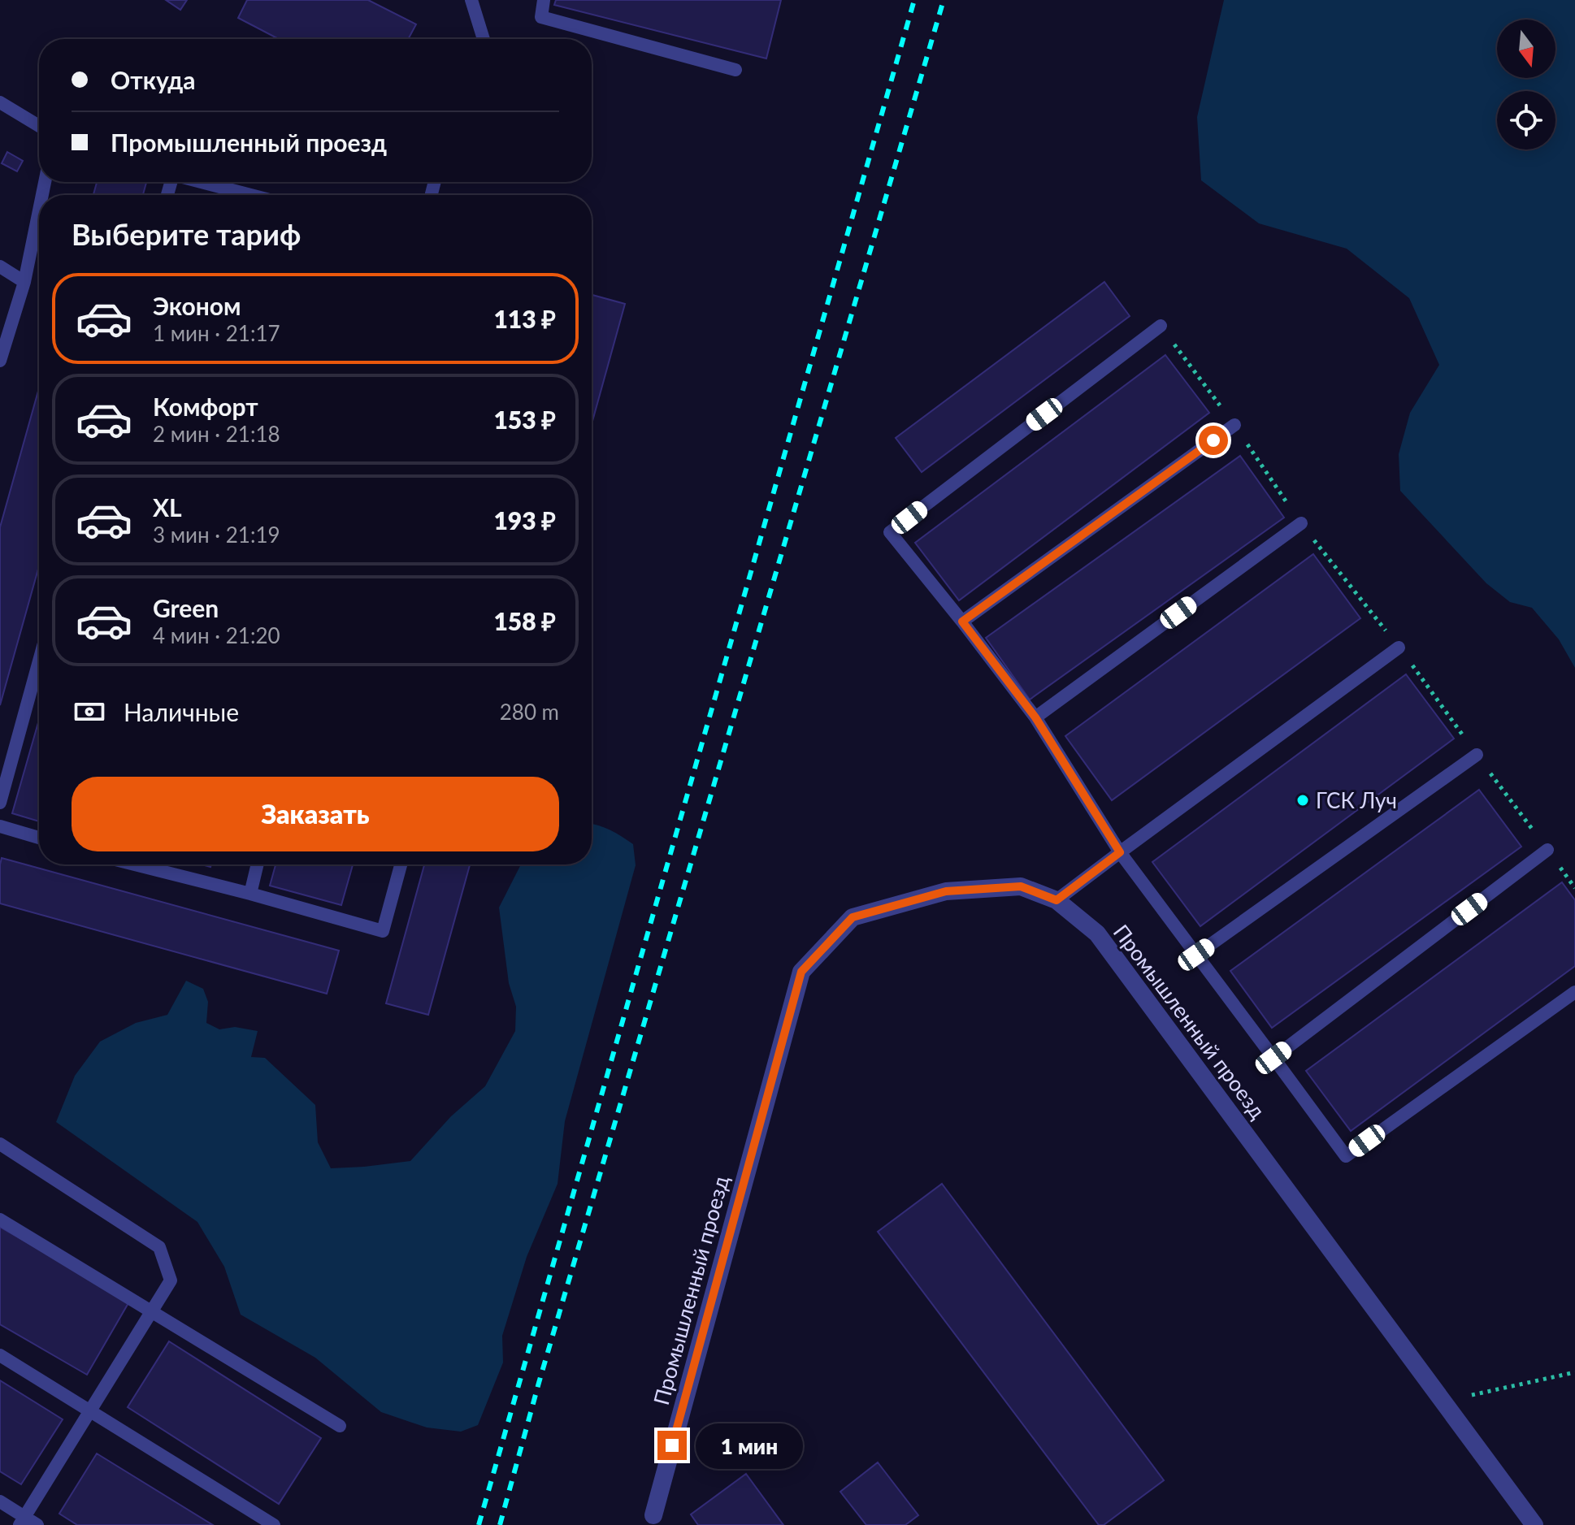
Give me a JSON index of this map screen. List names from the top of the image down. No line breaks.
{"streets":{"street":["Промышленный проезд"]},"places":["ГСК Луч"],"north":"bottom","page":{"banner":["Откуда","Промышленный проезд"],"heading":"Выберите тариф","list":[{"name":"Эконом","note":"1 мин · 21:17","value":"113 ₽"},{"name":"Комфорт","note":"2 мин · 21:18","value":"153 ₽"},{"name":"XL","note":"3 мин · 21:19","value":"193 ₽"},{"name":"Green","note":"4 мин · 21:20","value":"158 ₽"}],"pay":["Наличные","280 m"],"buttons":"Заказать","bubble":"1 мин"}}
